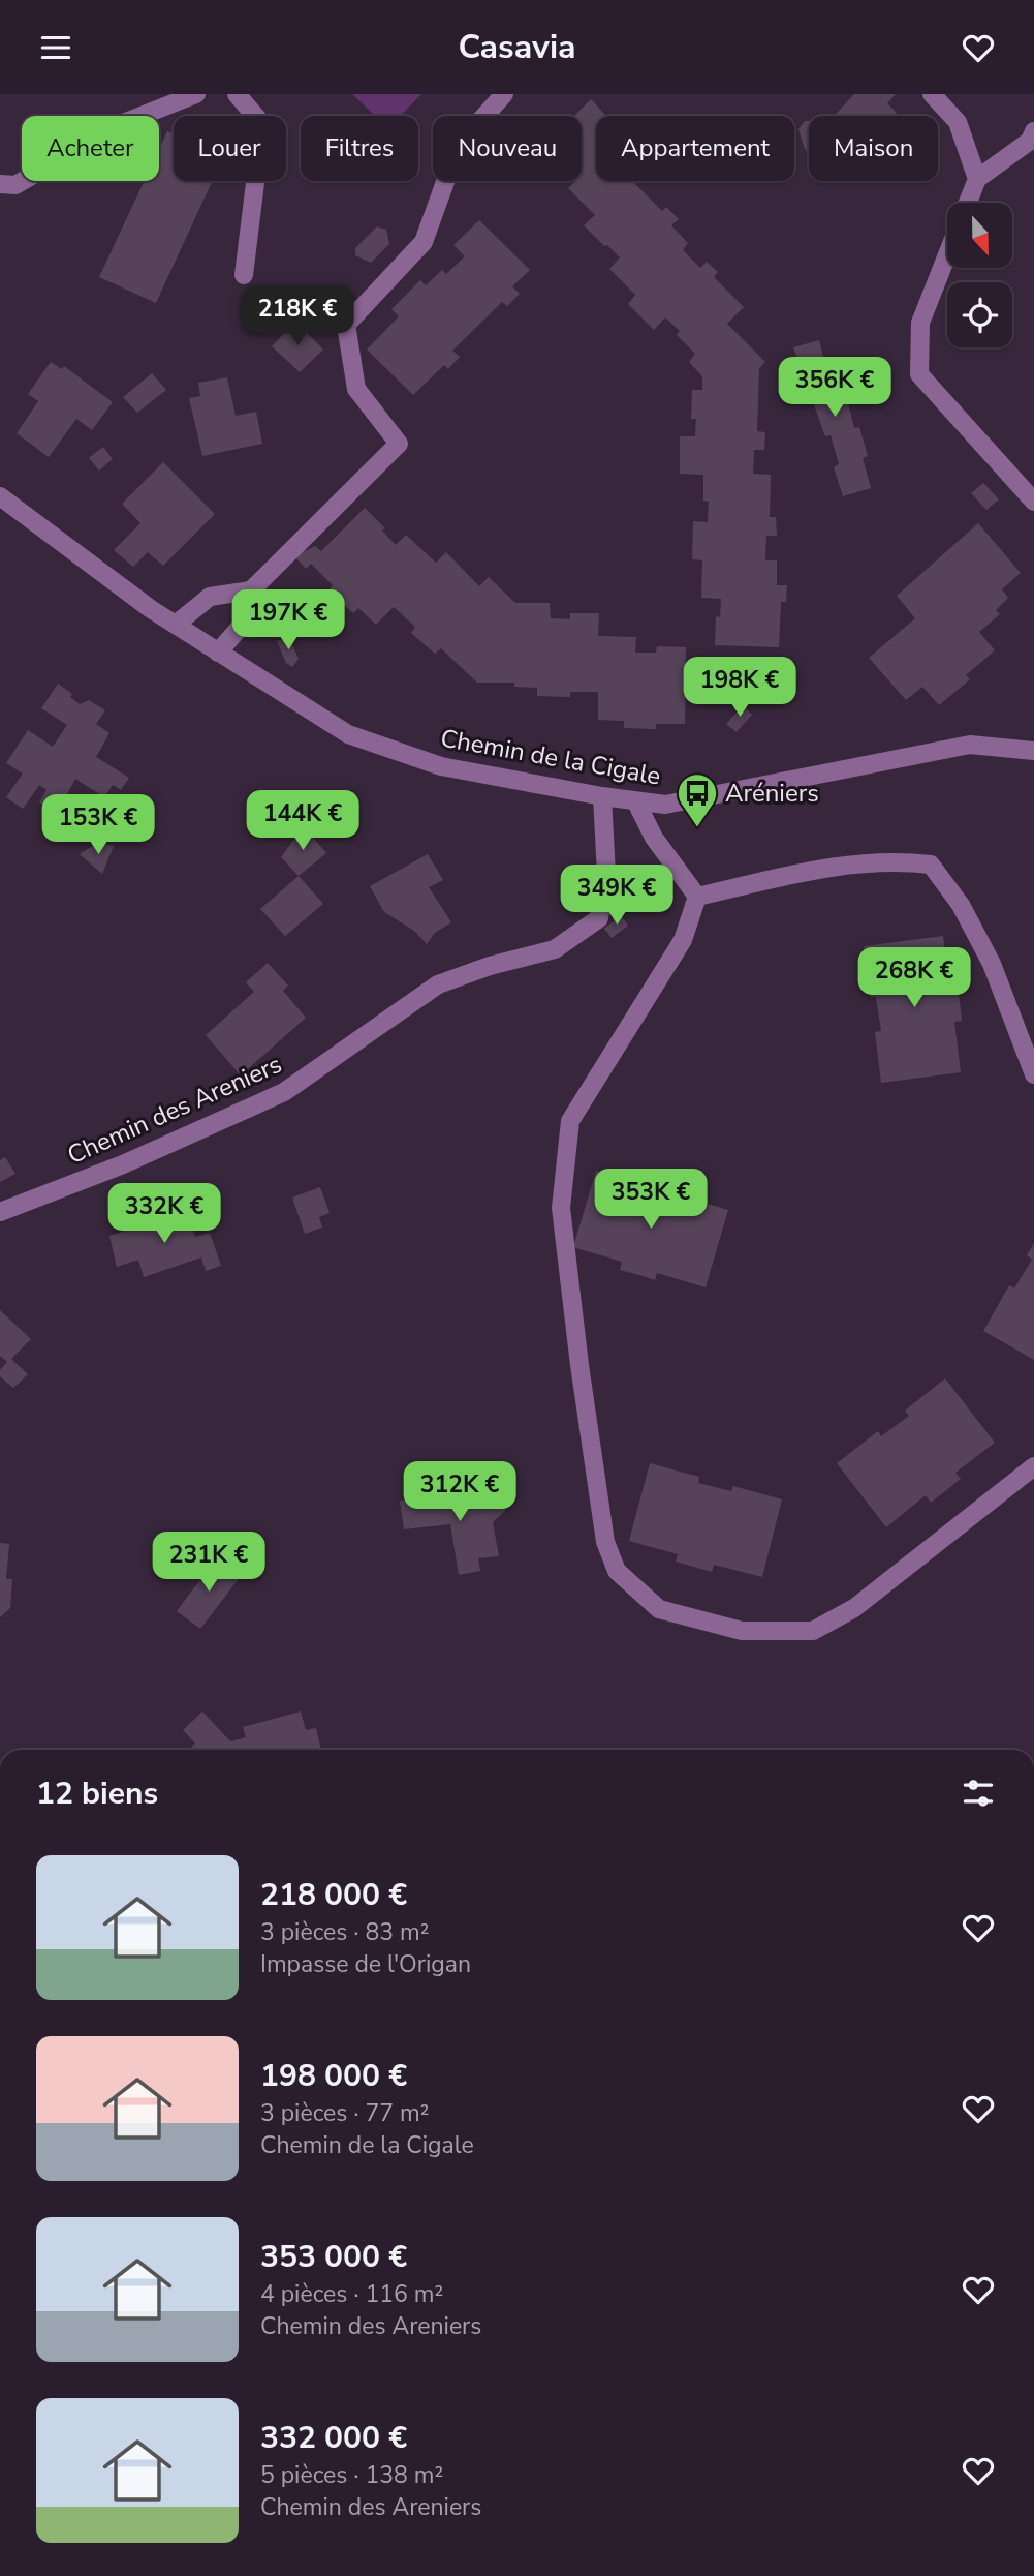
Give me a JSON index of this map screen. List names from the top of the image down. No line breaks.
{"streets":{"street":["Chemin de la Cigale","Chemin des Areniers"]},"crossings":[["Chemin de la Cigale","Chemin des Areniers"]],"places":{"bus stop":["Aréniers"]},"north":"bottom","page":{"header":"Casavia","chip":["Acheter","Louer","Filtres","Nouveau","Appartement","Maison"],"price":["218K €","356K €","197K €","198K €","144K €","153K €","349K €","268K €","353K €","332K €","312K €","231K €"],"heading":"12 biens","list":[{"name":"218 000 €","note":"3 pièces · 83 m² · Impasse de l'Origan"},{"name":"198 000 €","note":"3 pièces · 77 m² · Chemin de la Cigale"},{"name":"353 000 €","note":"4 pièces · 116 m² · Chemin des Areniers"},{"name":"332 000 €","note":"5 pièces · 138 m² · Chemin des Areniers"}]}}
